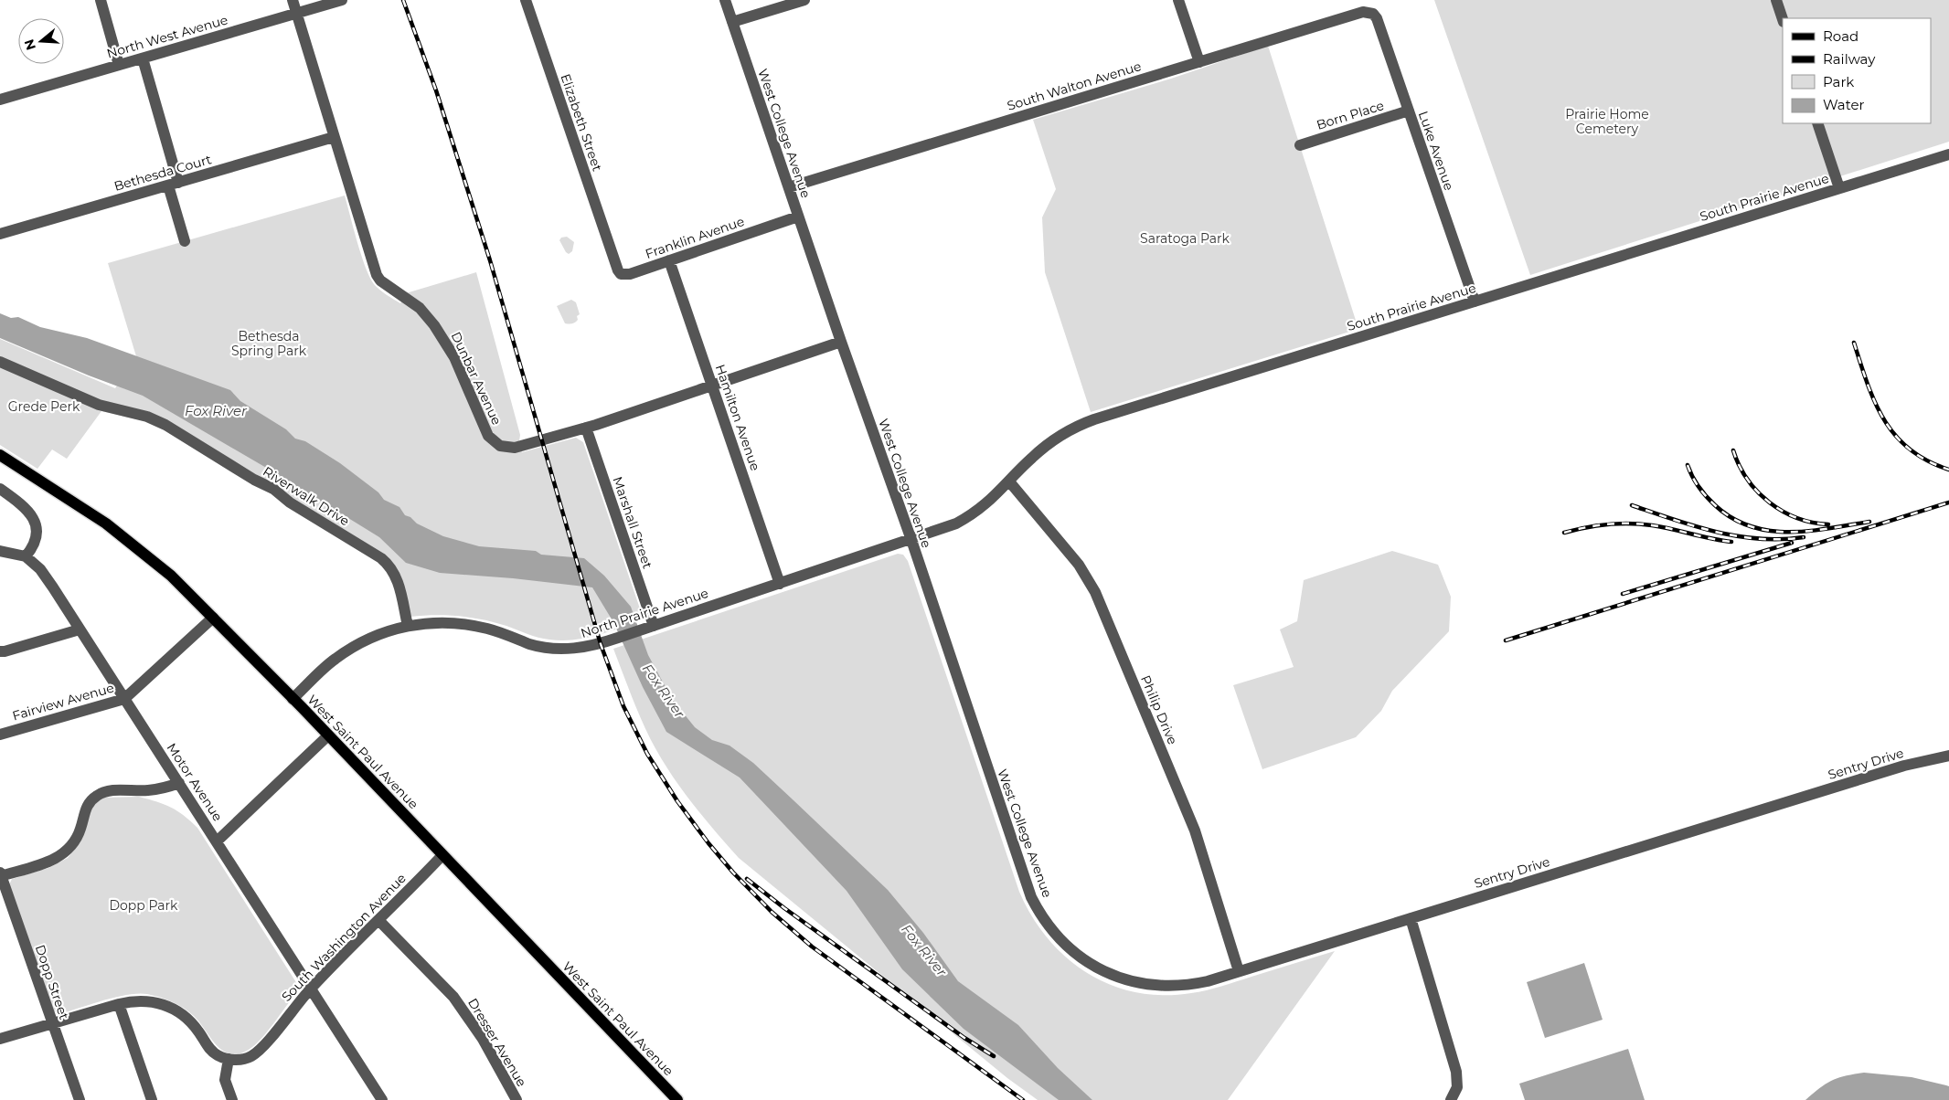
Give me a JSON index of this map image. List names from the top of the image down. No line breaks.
{"streets":{"main road":["West Saint Paul Avenue"],"street":["North West Avenue","South Walton Avenue","Born Place","Elizabeth Street","West College Avenue","Luke Avenue","Bethesda Court","South Prairie Avenue","Franklin Avenue","Dunbar Avenue","Hamilton Avenue","Riverwalk Drive","Marshall Street","North Prairie Avenue","Fairview Avenue","Philip Drive","Sentry Drive","Motor Avenue","South Washington Avenue","Dopp Street","Dresser Avenue"]},"crossings":[["North West Avenue","Dunbar Avenue"],["South Walton Avenue","West College Avenue"],["South Walton Avenue","Luke Avenue"],["Born Place","Luke Avenue"],["Elizabeth Street","Franklin Avenue"],["West College Avenue","South Prairie Avenue"],["West College Avenue","Franklin Avenue"],["West College Avenue","Dunbar Avenue"],["West College Avenue","North Prairie Avenue"],["West College Avenue","Sentry Drive"],["Luke Avenue","South Prairie Avenue"],["Bethesda Court","Dunbar Avenue"],["South Prairie Avenue","North Prairie Avenue"],["South Prairie Avenue","Philip Drive"],["Franklin Avenue","Hamilton Avenue"],["Dunbar Avenue","Hamilton Avenue"],["Dunbar Avenue","Marshall Street"],["Hamilton Avenue","North Prairie Avenue"],["Riverwalk Drive","North Prairie Avenue"],["Marshall Street","North Prairie Avenue"],["North Prairie Avenue","West Saint Paul Avenue"],["Fairview Avenue","West Saint Paul Avenue"],["Fairview Avenue","Motor Avenue"],["Philip Drive","Sentry Drive"],["West Saint Paul Avenue","South Washington Avenue"],["Motor Avenue","South Washington Avenue"],["South Washington Avenue","Dresser Avenue"]],"water":["Fox River"],"parks":["Prairie Home Cemetery","Saratoga Park","Bethesda Spring Park","Grede Perk","Dopp Park"],"legend":["Road","Railway","Park","Water"],"north":"left"}
